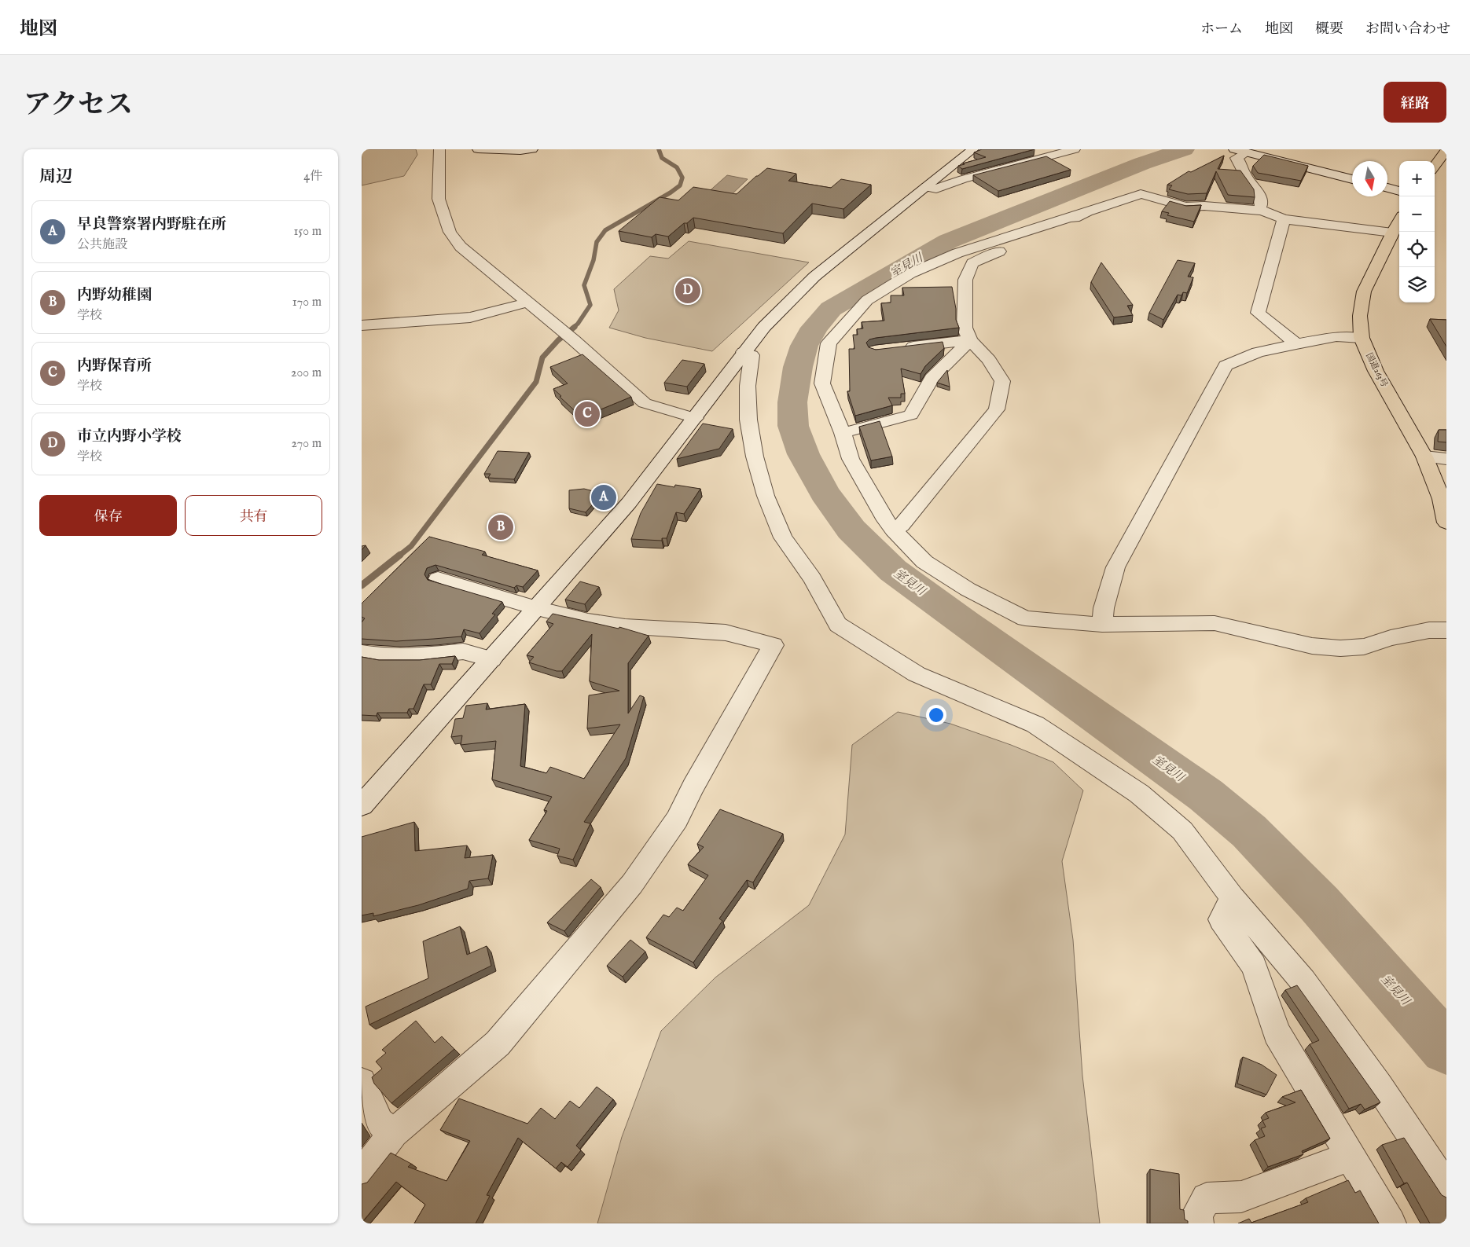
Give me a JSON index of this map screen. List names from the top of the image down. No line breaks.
{"streets":{"highway":["国道263号"]},"water":["室見川"],"north":"bottom","page":{"header":"地図","nav":["ホーム","地図","概要","お問い合わせ"],"title":"アクセス","buttons":["経路",["保存","共有"]],"heading":["周辺","4件"],"map_buttons":["+","−"],"list":[{"mark":"A","name":"早良警察署内野駐在所","note":"公共施設","value":"150 m"},{"mark":"B","name":"内野幼稚園","note":"学校","value":"170 m"},{"mark":"C","name":"内野保育所","note":"学校","value":"200 m"},{"mark":"D","name":"市立内野小学校","note":"学校","value":"270 m"}],"pins":["D","C","A","B"]}}
